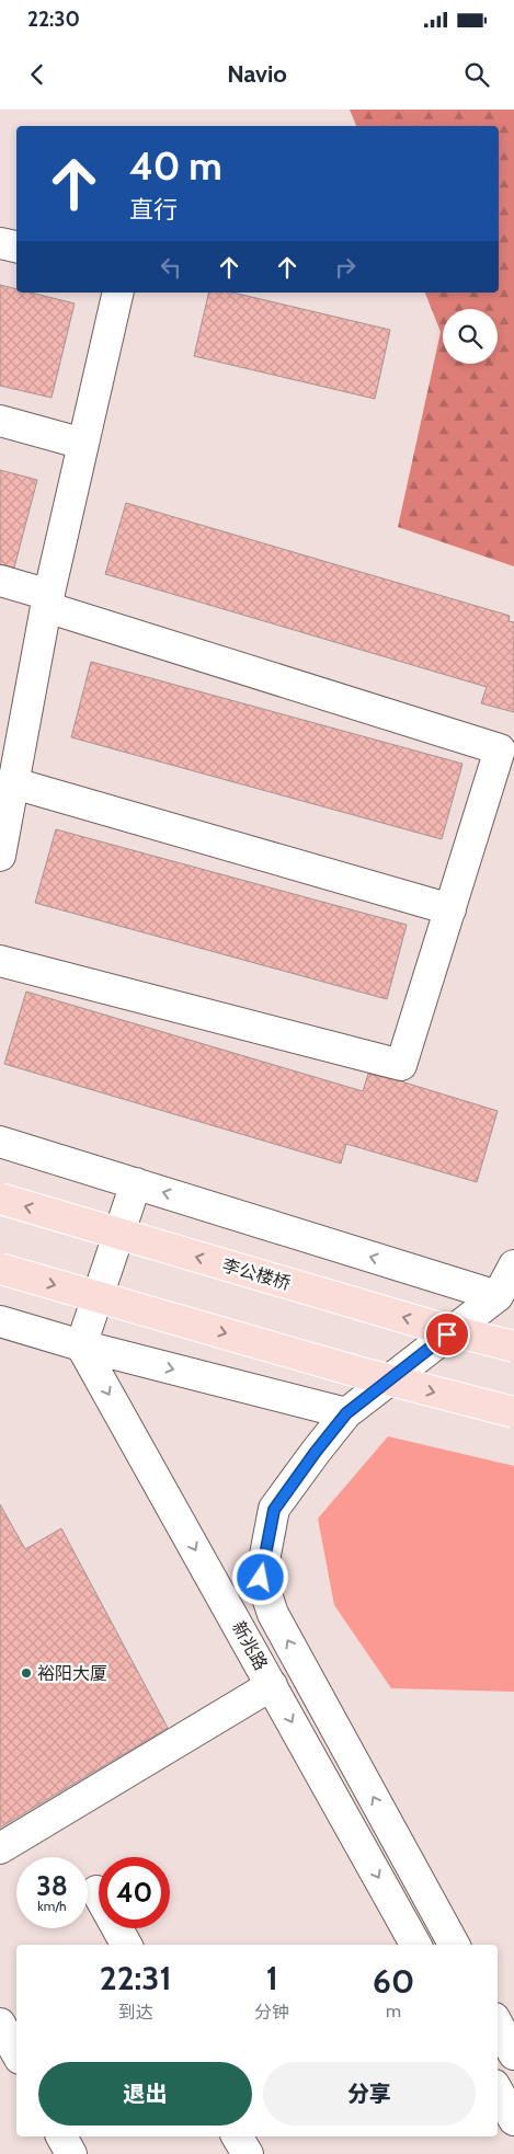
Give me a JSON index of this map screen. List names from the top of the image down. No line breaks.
{"streets":{"main road":["李公楼桥"],"street":["新兆路"]},"places":["裕阳大厦"],"page":{"status":"22:30","header":"Navio","turn":["40 m","直行"],"speed":"38 km/h","limit":"40","eta":["22:31","到达","1","分钟","60","m"],"buttons":["退出","分享"]}}
